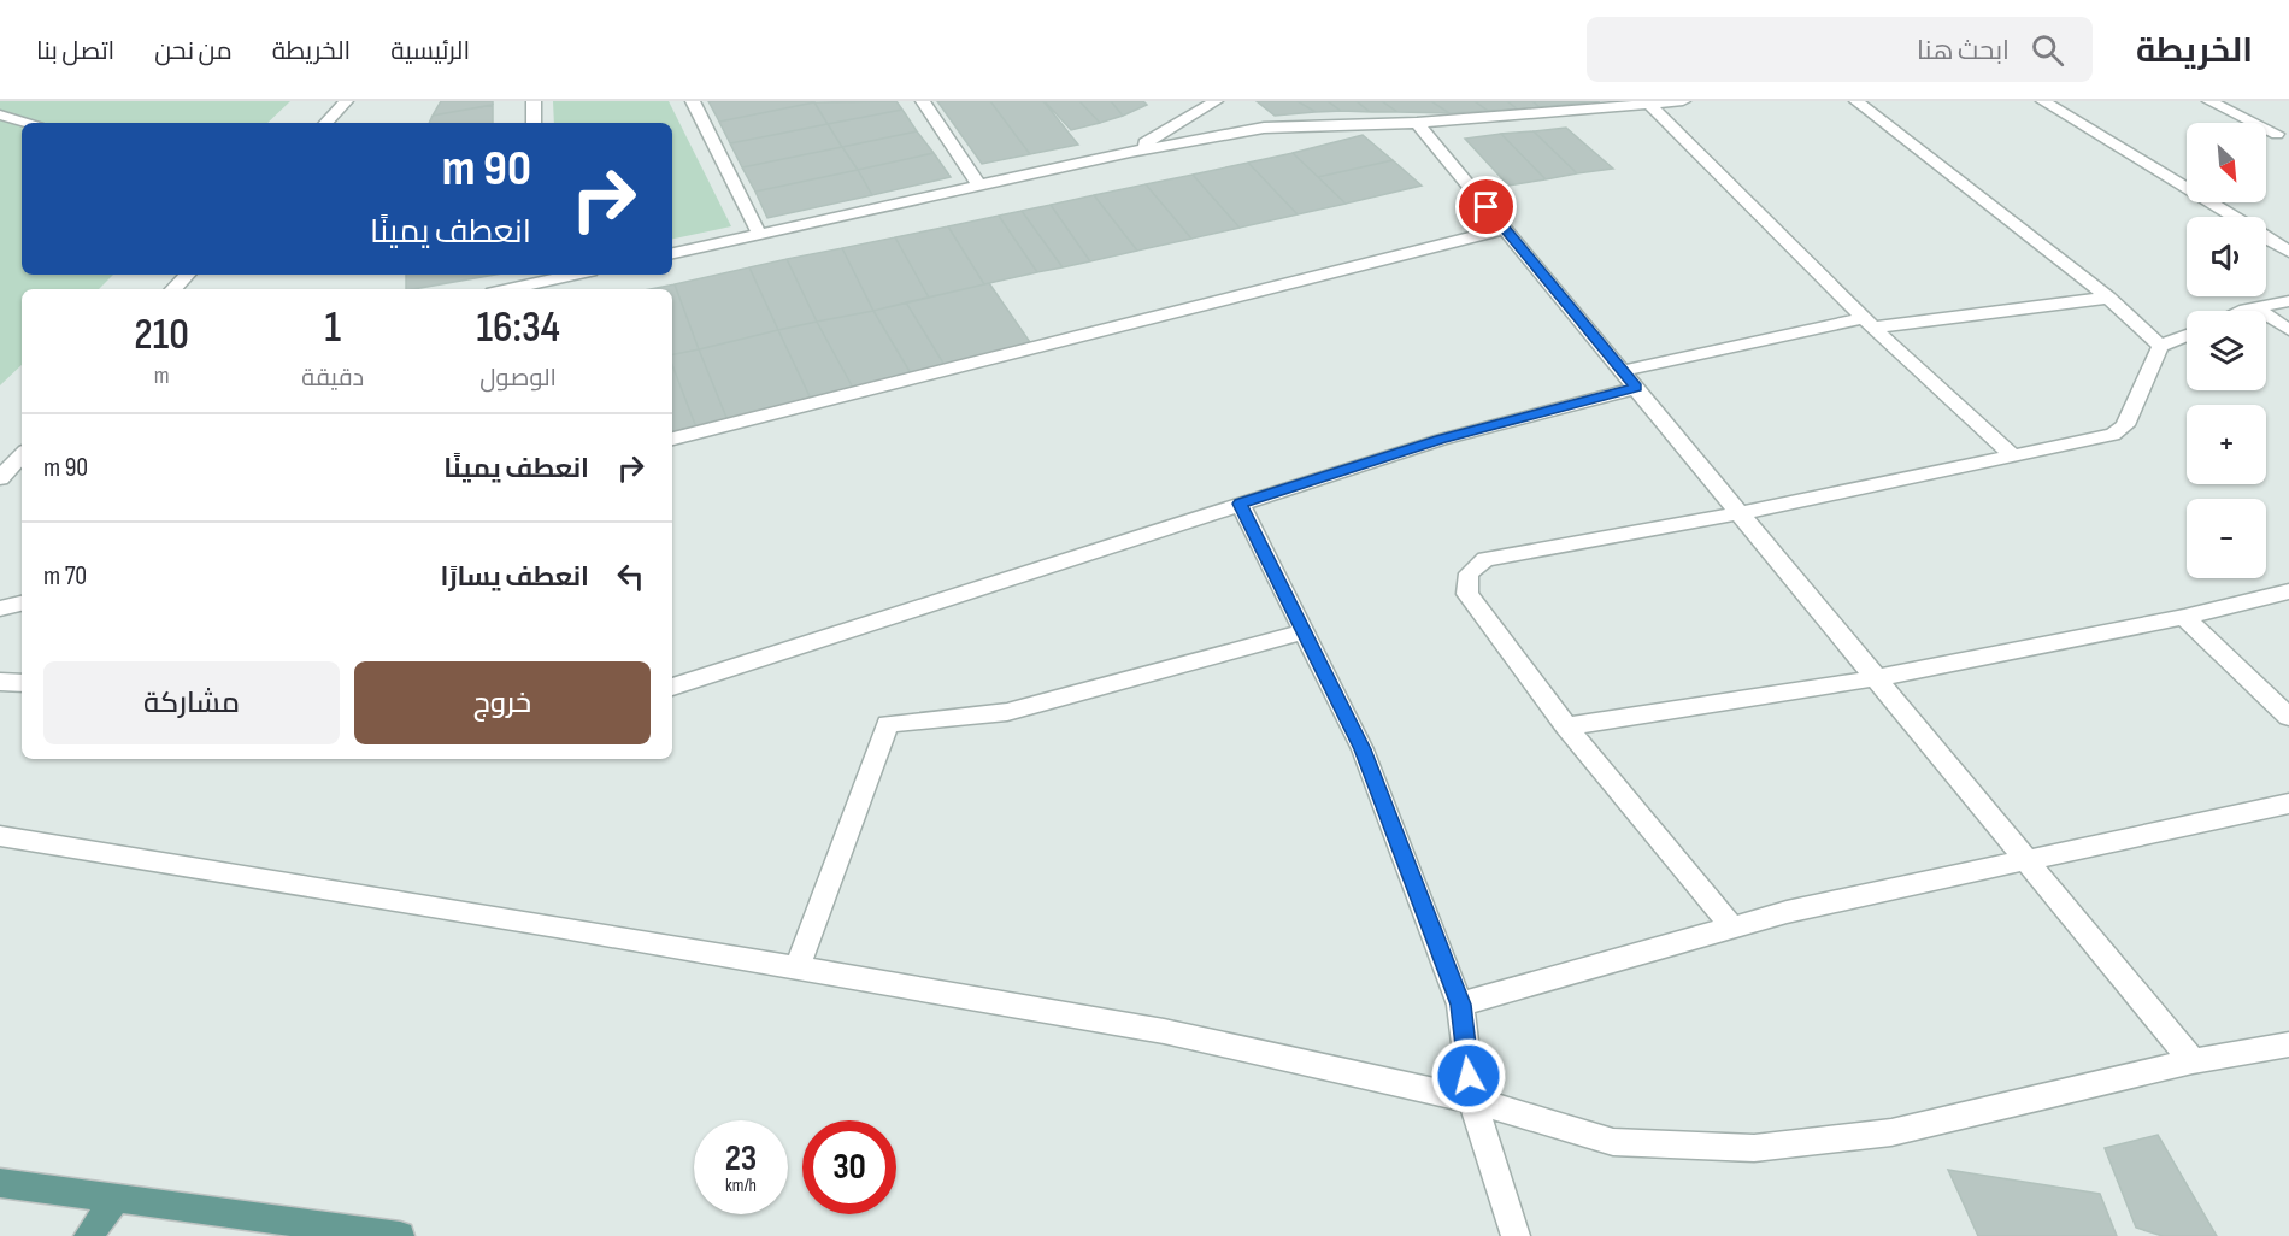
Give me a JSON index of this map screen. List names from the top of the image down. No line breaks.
{"north":"bottom right","page":{"header":"الخريطة","search":"ابحث هنا","nav":["الرئيسية","الخريطة","من نحن","اتصل بنا"],"map_buttons":["+","−"],"turn":["90 m","انعطف يمينًا"],"eta":["16:34","الوصول","1","دقيقة","210","m"],"list":[{"name":"انعطف يمينًا","value":"90 m"},{"name":"انعطف يسارًا","value":"70 m"}],"buttons":["خروج","مشاركة"],"speed":"23 km/h","limit":"30"}}
